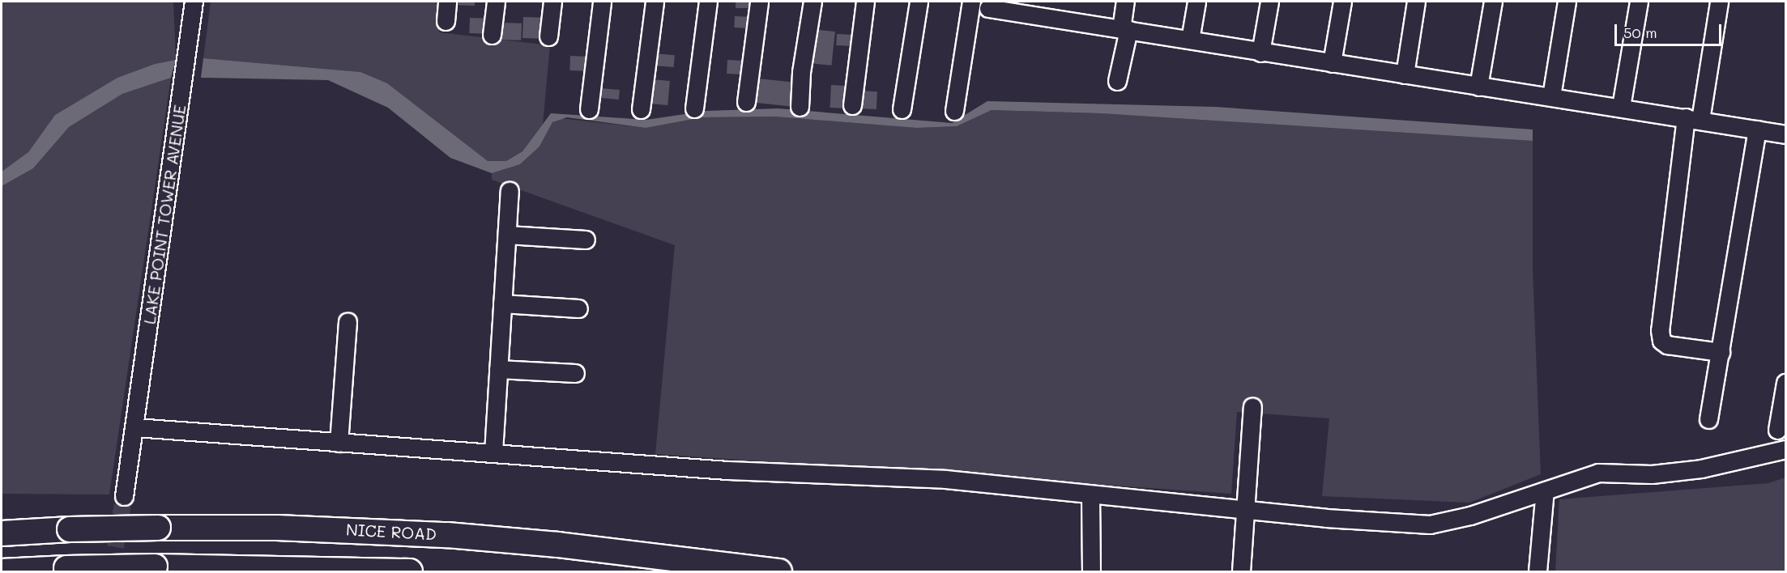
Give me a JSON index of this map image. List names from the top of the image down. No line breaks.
{"streets":{"highway":["NICE ROAD"],"street":["LAKE POINT TOWER AVENUE"]},"scale_bar":"50 m"}
